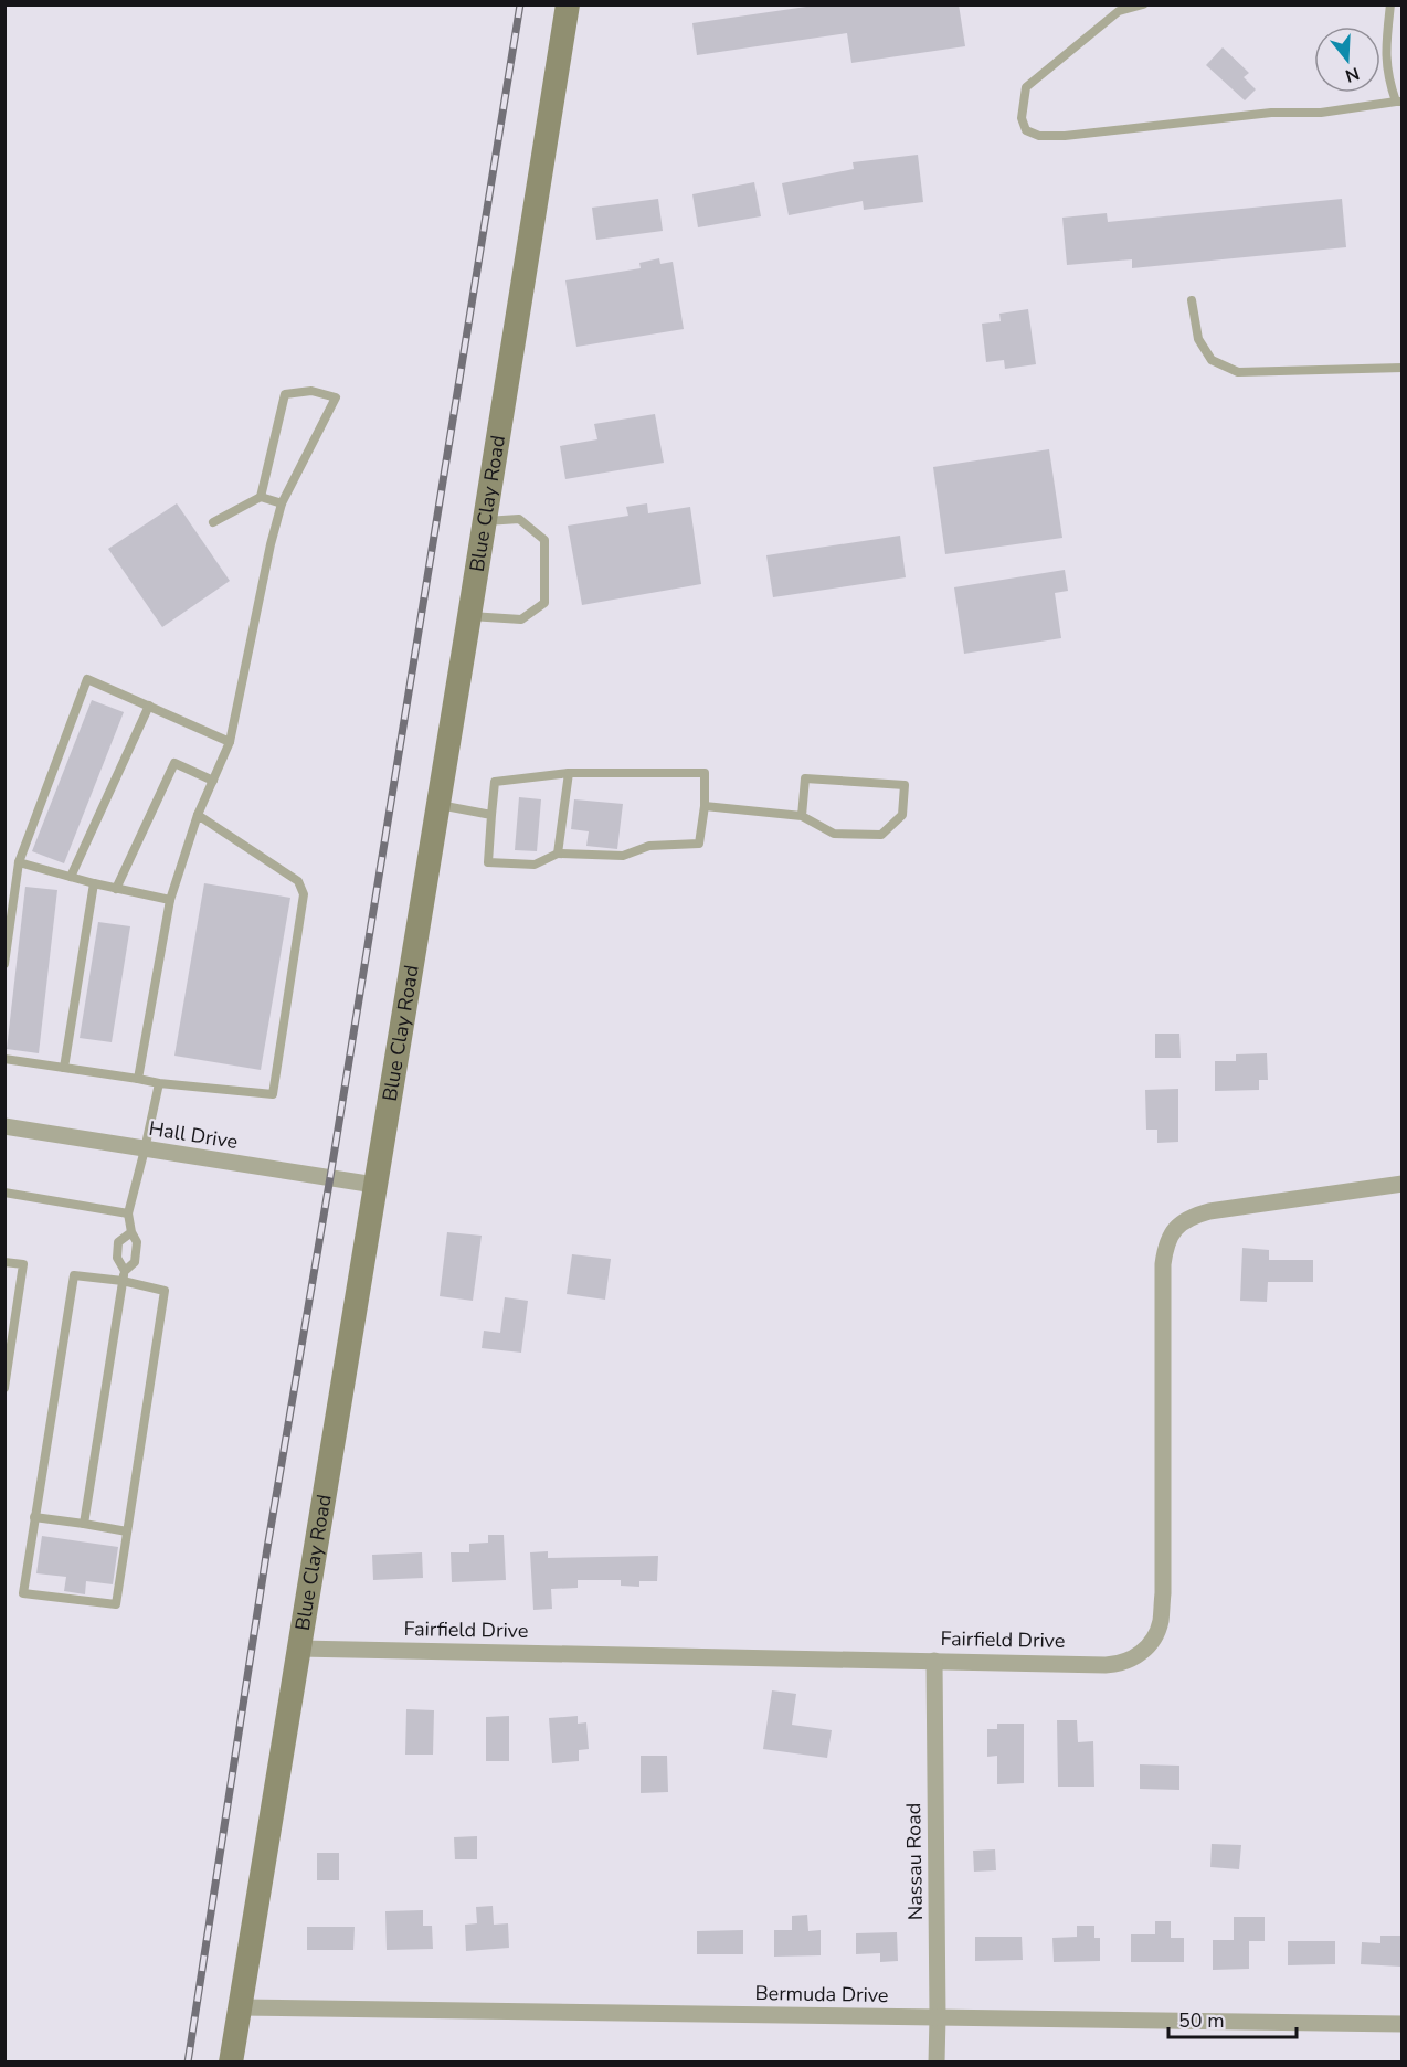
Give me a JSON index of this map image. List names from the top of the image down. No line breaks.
{"streets":{"street":["Blue Clay Road","Hall Drive","Fairfield Drive","Nassau Road","Bermuda Drive"]},"crossings":[["Blue Clay Road","Hall Drive"],["Blue Clay Road","Fairfield Drive"],["Blue Clay Road","Bermuda Drive"],["Fairfield Drive","Nassau Road"],["Nassau Road","Bermuda Drive"]],"scale_bar":"50 m","north":"bottom"}
